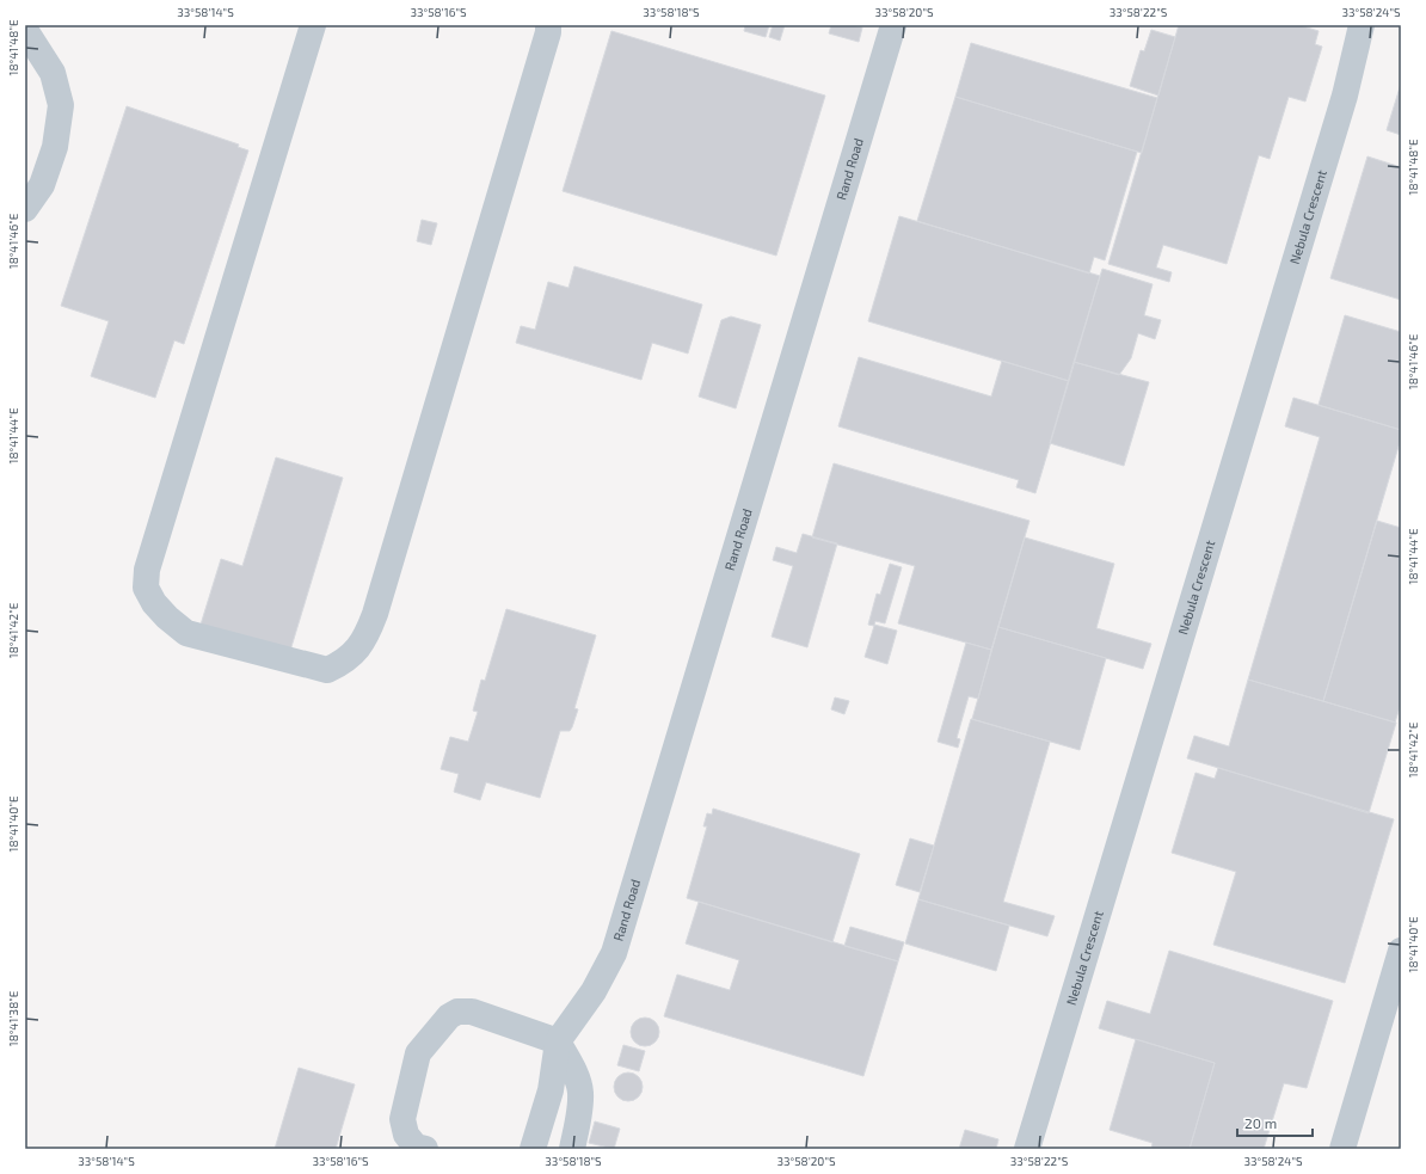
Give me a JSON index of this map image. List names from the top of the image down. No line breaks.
{"streets":{"lane":["Rand Road","Nebula Crescent"]},"scale_bar":"20 m","coordinates":["33°58'14\"S","33°58'16\"S","33°58'18\"S","33°58'20\"S","33°58'22\"S","33°58'24\"S","18°41'48\"E","18°41'46\"E","18°41'44\"E","18°41'42\"E","18°41'40\"E","18°41'38\"E"]}
